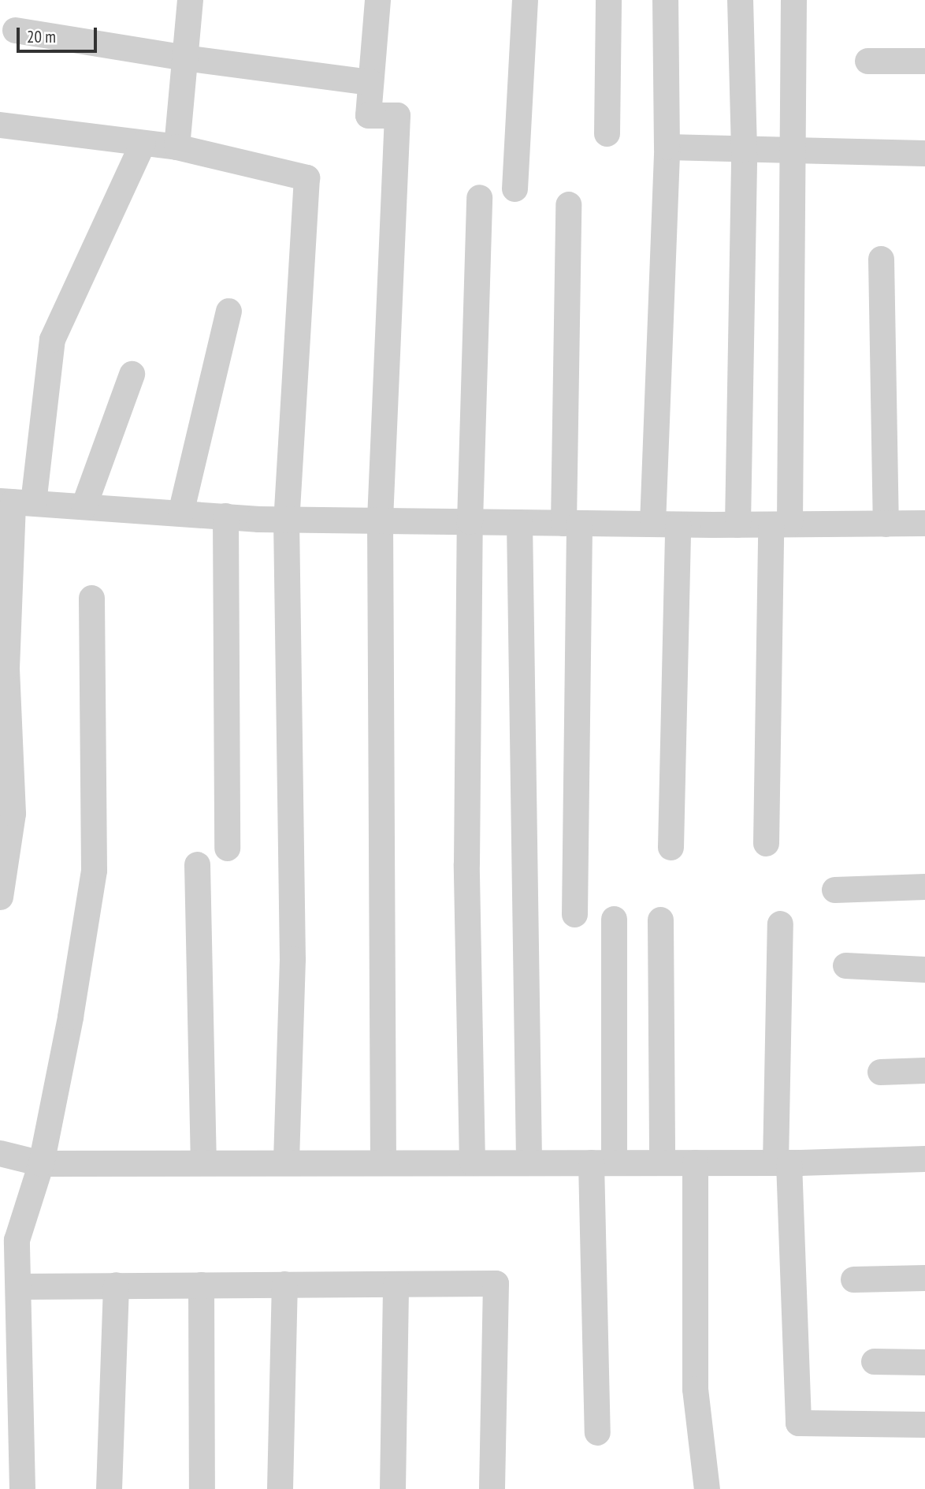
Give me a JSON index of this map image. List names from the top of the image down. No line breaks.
{"scale_bar":"20 m"}
